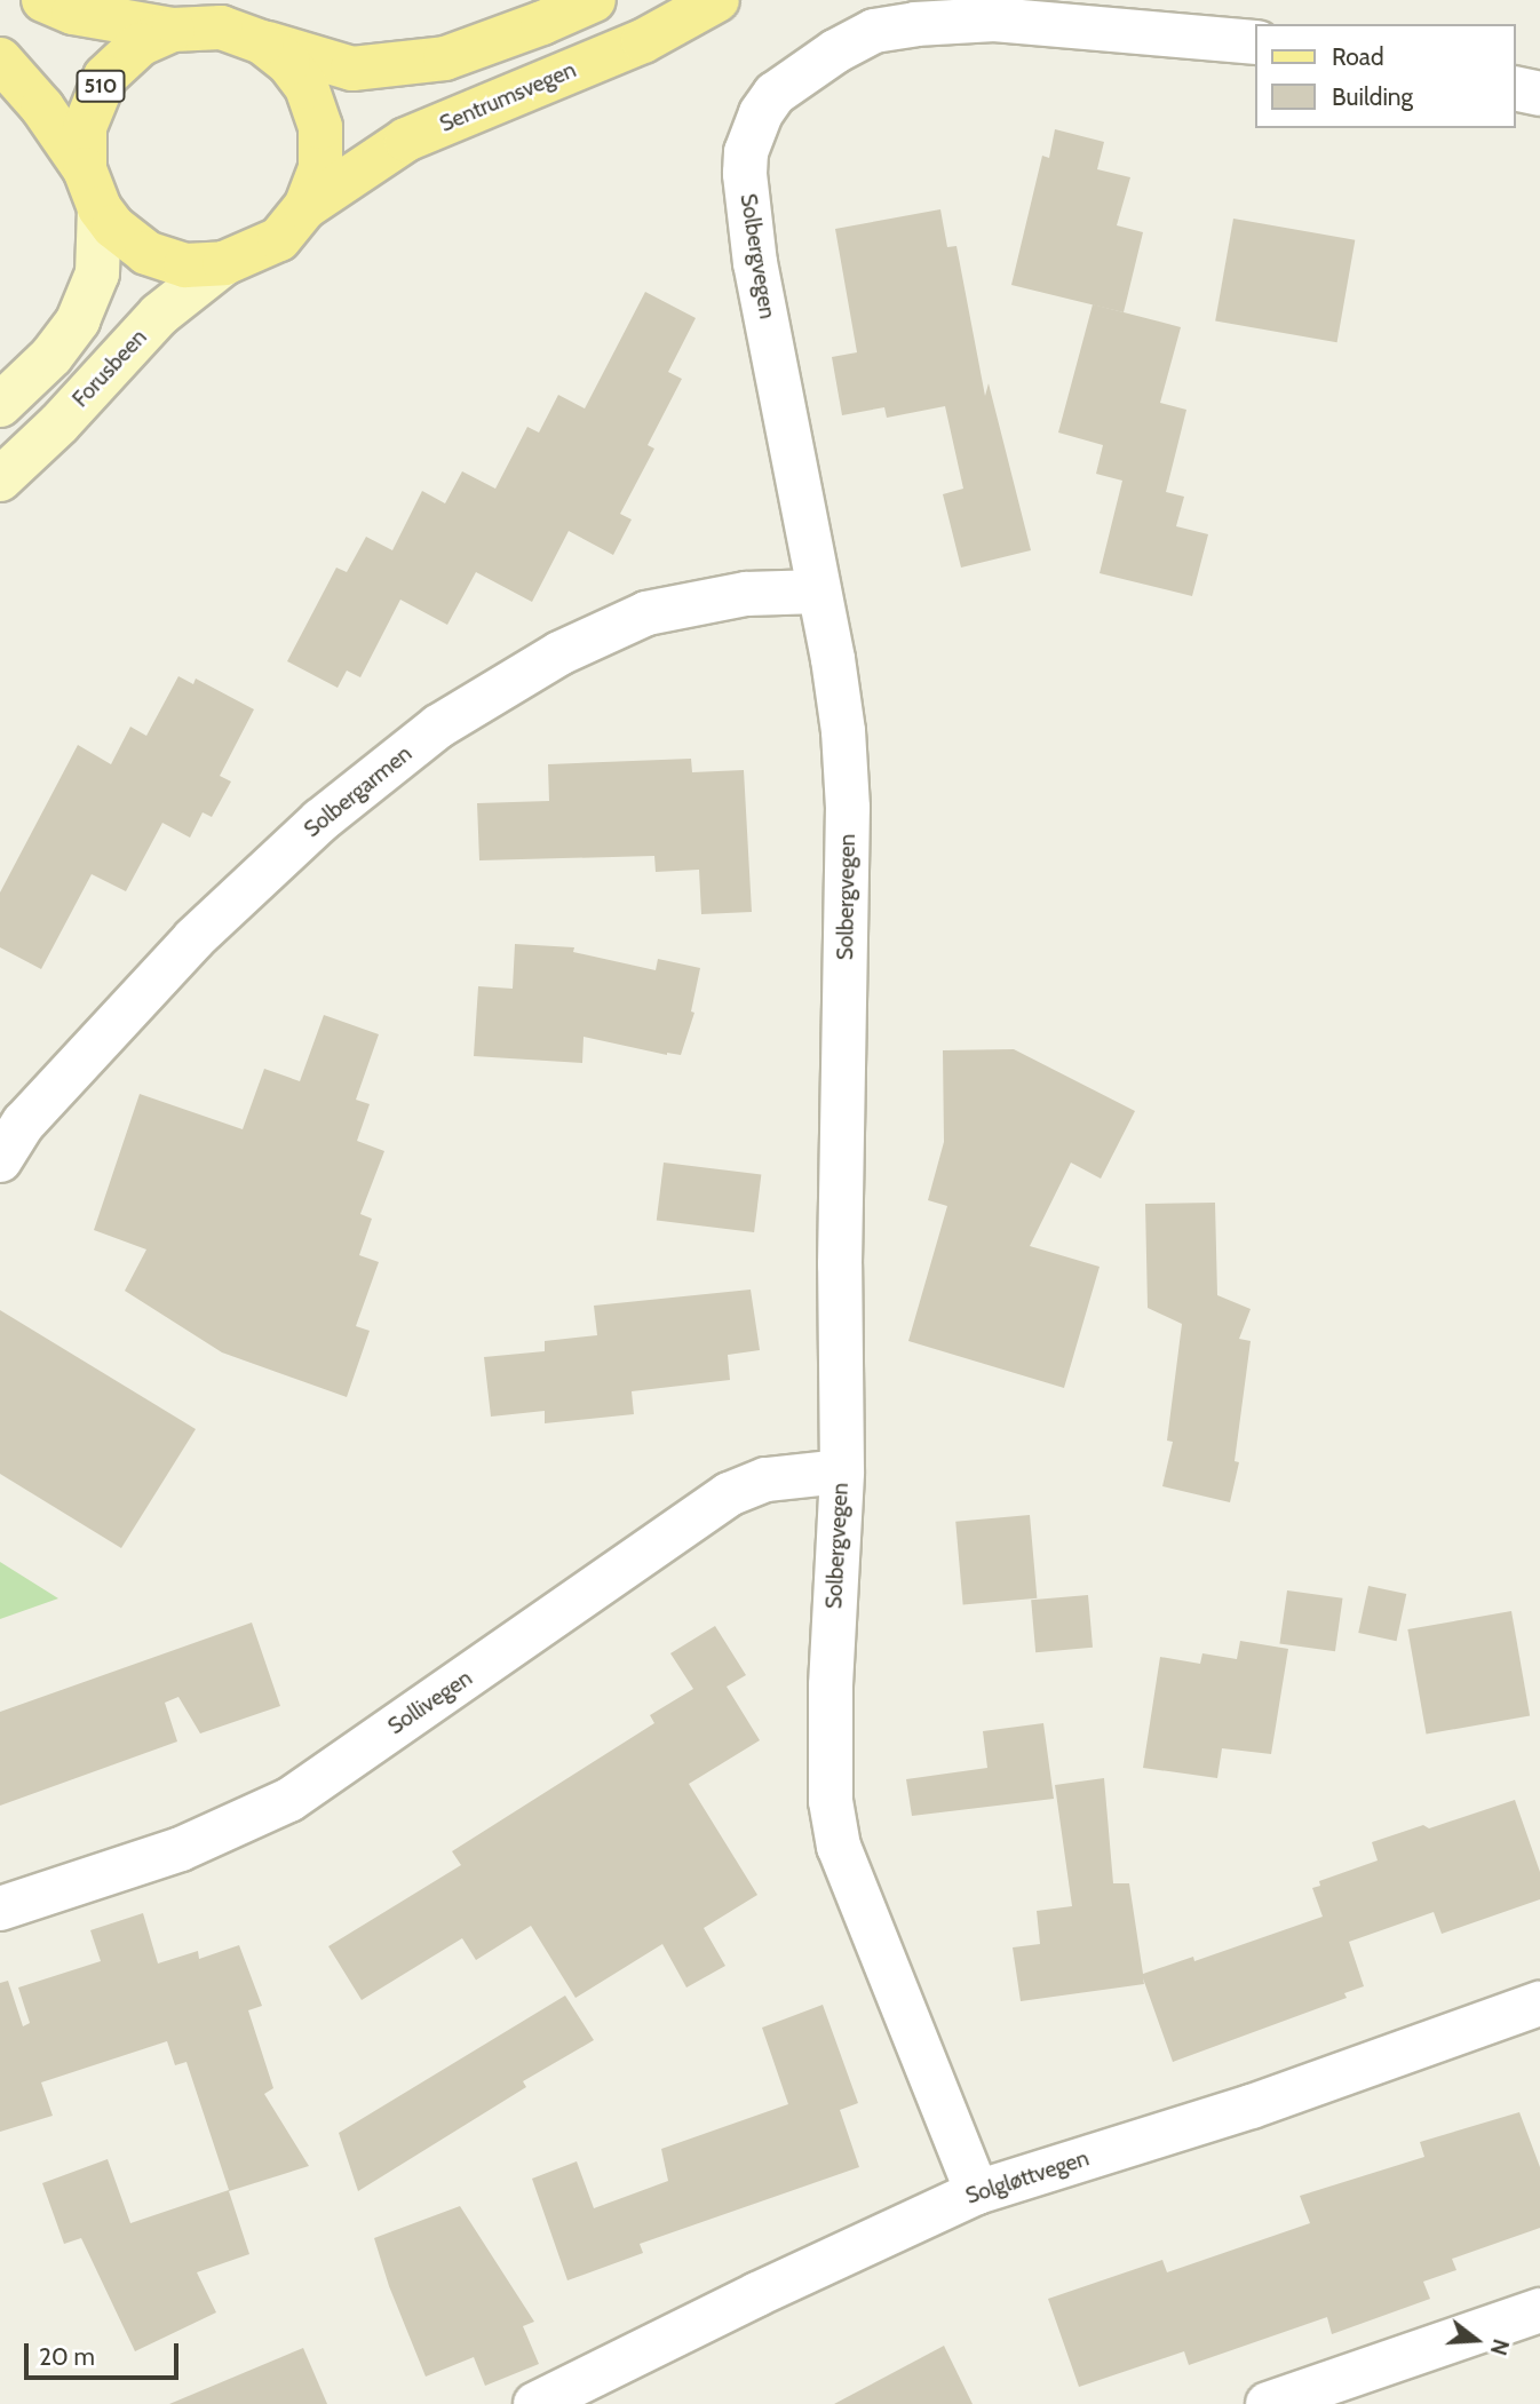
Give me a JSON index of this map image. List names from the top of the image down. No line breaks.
{"streets":{"main road":["510","Sentrumsvegen","Forusbeen"],"street":["Solbergvegen","Solbergarmen","Sollivegen","Solgløttvegen"]},"crossings":[["510","Sentrumsvegen"],["510","Forusbeen"],["Sentrumsvegen","Forusbeen"],["Solbergvegen","Solbergarmen"],["Solbergvegen","Sollivegen"],["Solbergvegen","Solgløttvegen"]],"legend":["Road","Building"],"scale_bar":"20 m","north":"right"}
